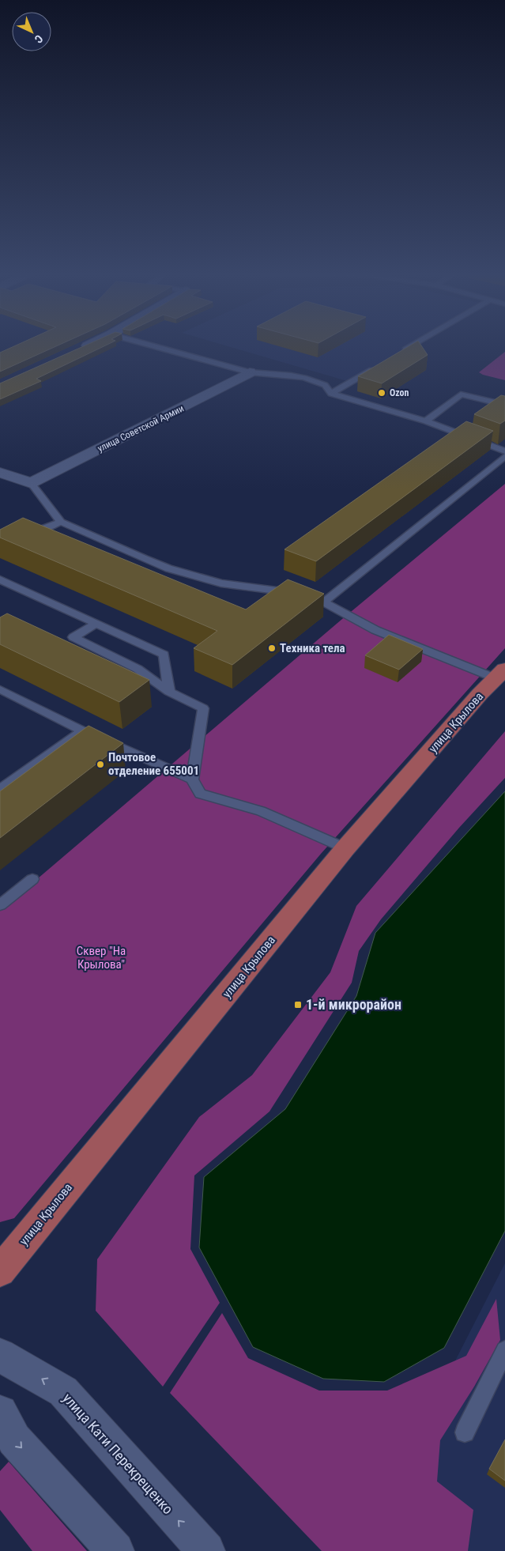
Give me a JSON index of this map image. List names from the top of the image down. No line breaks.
{"streets":{"main road":["улица Крылова"],"street":["улица Советской Армии","улица Кати Перекрещенко"]},"parks":["Сквер \"На Крылова\""],"places":{"other":["Ozon","Техника тела","Почтовое отделение 655001"],"transit":["1-й микрорайон"]},"north":"bottom right"}
